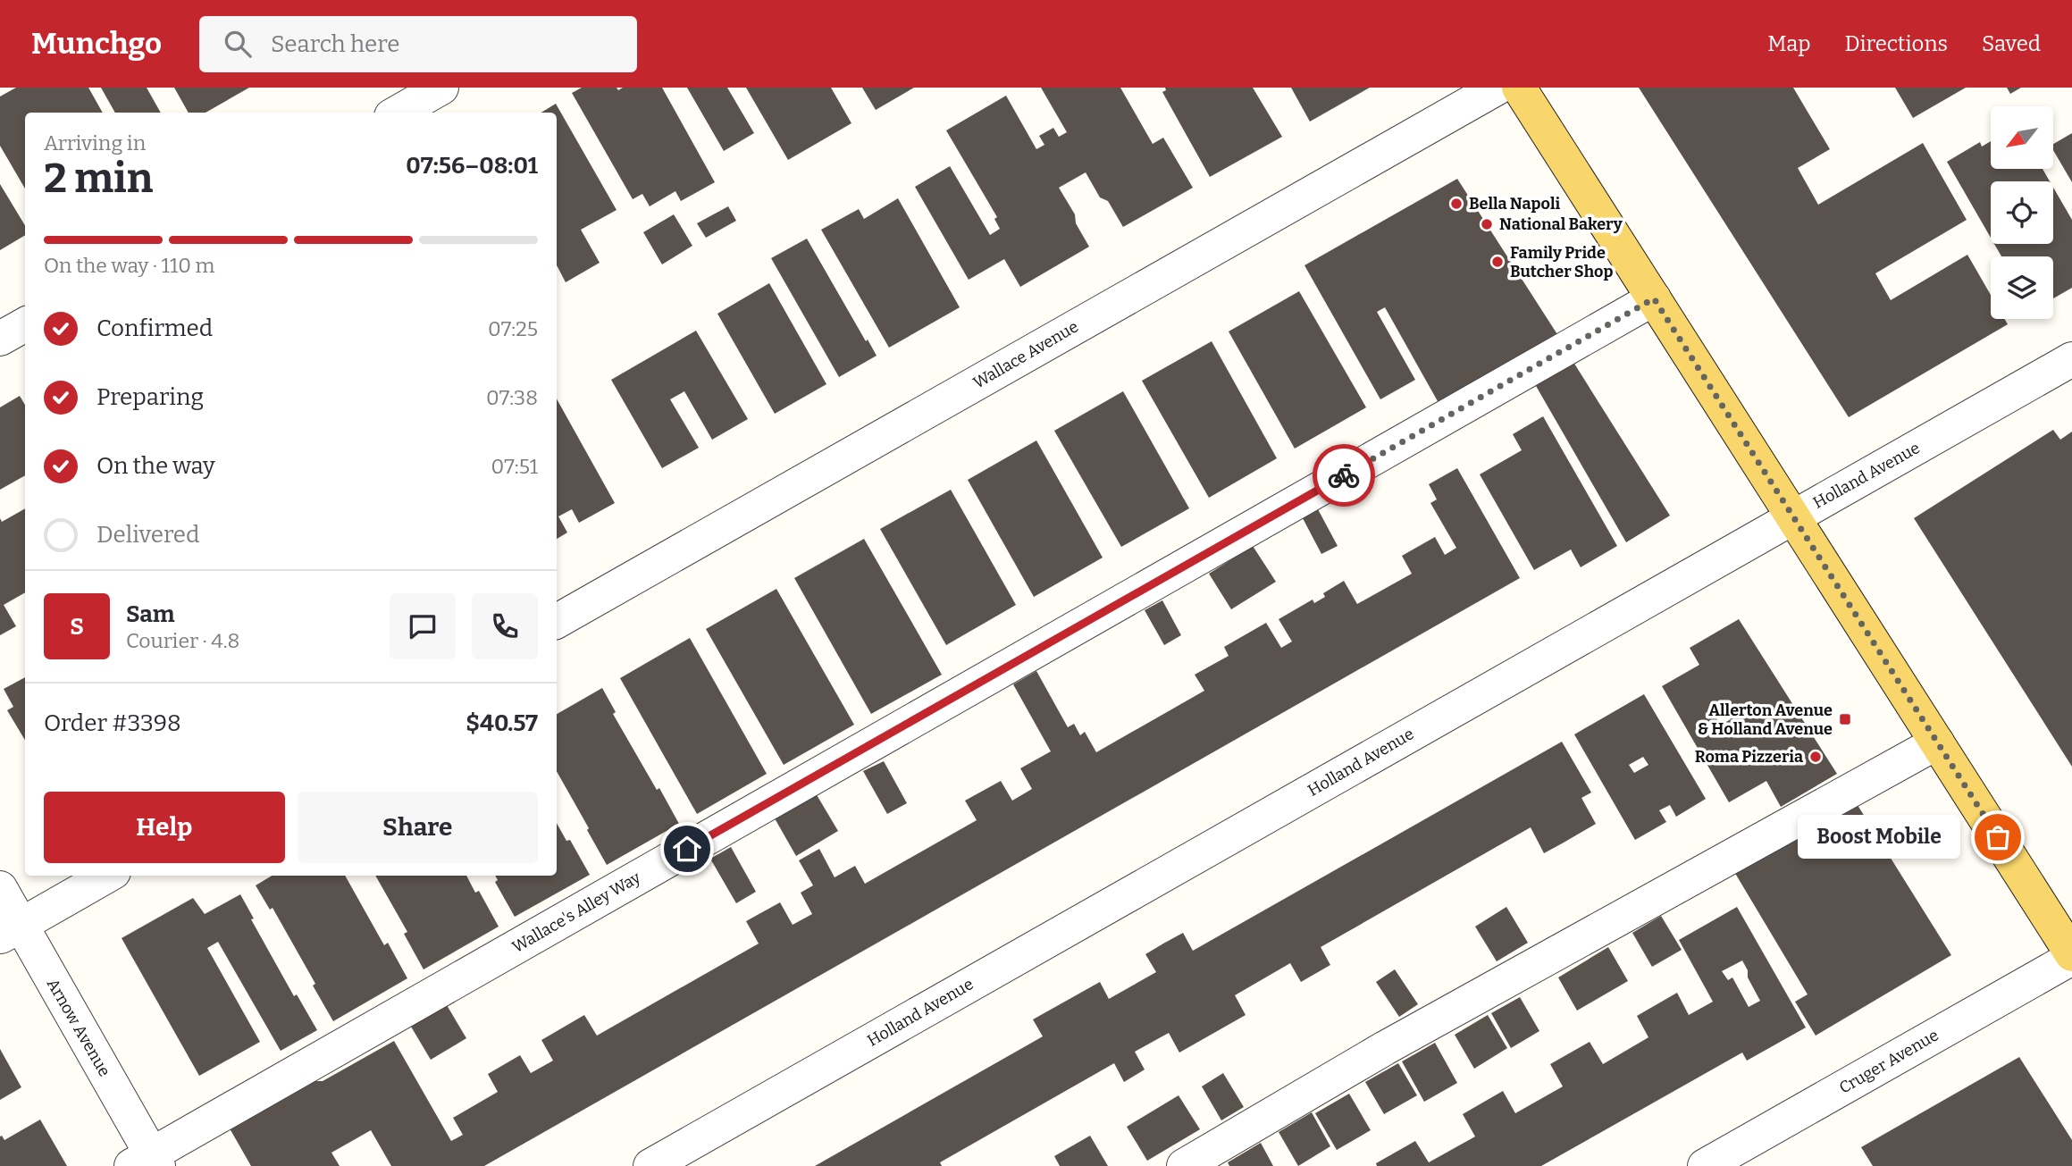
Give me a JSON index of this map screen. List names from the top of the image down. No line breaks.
{"streets":{"street":["Wallace Avenue","Holland Avenue","Wallace's Alley Way","Arnow Avenue","Cruger Avenue"]},"crossings":[["Wallace's Alley Way","Arnow Avenue"]],"places":{"other":["Bella Napoli","National Bakery","Family Pride Butcher Shop","Roma Pizzeria","Boost Mobile"],"transit":["Allerton Avenue & Holland Avenue"]},"north":"bottom left","page":{"header":"Munchgo","search":"Search here","nav":["Map","Directions","Saved"],"heading":["2 min","Arriving in","07:56–08:01"],"panel":["Sam","Courier · 4.8","Order #3398","$40.57"],"bar":"On the way · 110 m","list":[["Confirmed","07:25"],["Preparing","07:38"],["On the way","07:51"],"Delivered"],"round":"S","buttons":["Help","Share"],"bubble":"Boost Mobile"}}
